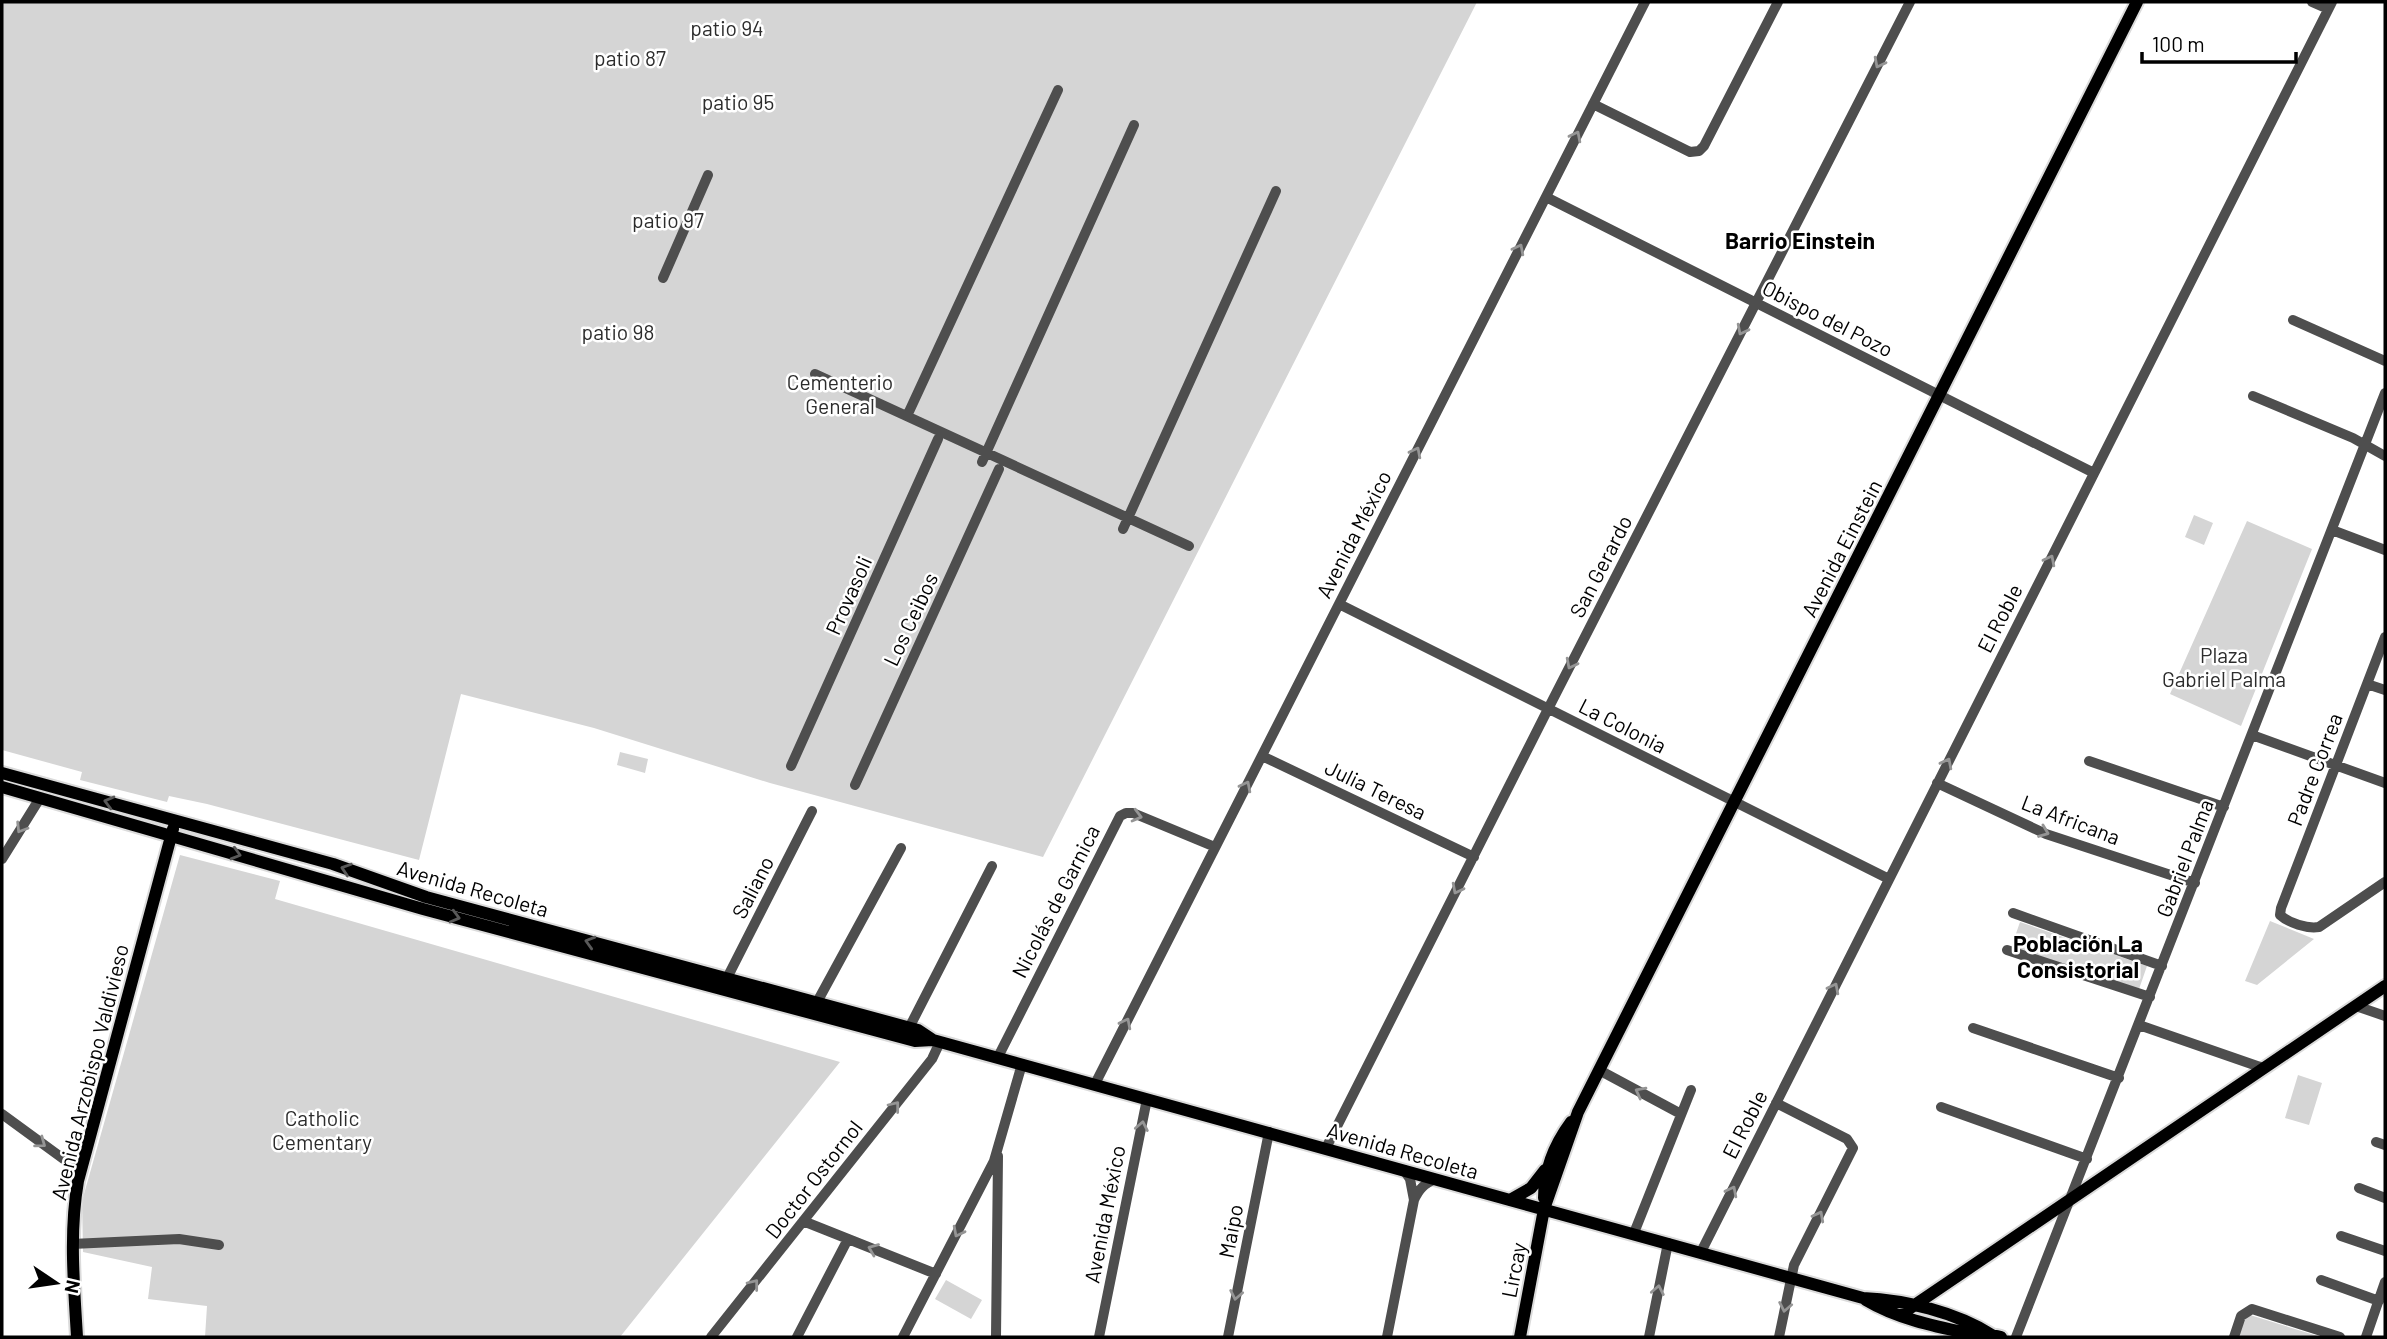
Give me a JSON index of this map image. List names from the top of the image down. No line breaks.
{"streets":{"main road":["Avenida Einstein","Avenida Recoleta","Avenida Arzobispo Valdivieso","Lircay"],"street":["Obispo del Pozo","Avenida México","San Gerardo","Provasoli","El Roble","Los Ceibos","La Colonia","Padre Correa","Julia Teresa","La Africana","Gabriel Palma","Saliano","Nicolás de Garnica","Doctor Ostornol","Maipo"]},"crossings":[["Obispo del Pozo","Avenida México"],["Obispo del Pozo","Avenida Einstein"],["Obispo del Pozo","San Gerardo"],["Obispo del Pozo","El Roble"],["Avenida México","La Colonia"],["Avenida México","Julia Teresa"],["Avenida México","Avenida Recoleta"],["Avenida México","Nicolás de Garnica"],["Avenida Einstein","La Colonia"],["Avenida Einstein","Avenida Recoleta"],["Avenida Einstein","Lircay"],["San Gerardo","La Colonia"],["San Gerardo","Julia Teresa"],["San Gerardo","Avenida Recoleta"],["El Roble","La Colonia"],["El Roble","La Africana"],["El Roble","Avenida Recoleta"],["La Africana","Gabriel Palma"],["Saliano","Avenida Recoleta"],["Avenida Recoleta","Nicolás de Garnica"],["Avenida Recoleta","Avenida Arzobispo Valdivieso"],["Avenida Recoleta","Doctor Ostornol"],["Avenida Recoleta","Maipo"],["Avenida Recoleta","Lircay"]],"one_way":["Avenida México","San Gerardo","El Roble","Nicolás de Garnica","Doctor Ostornol","Maipo"],"districts":["Barrio Einstein","Población La Consistorial"],"parks":["patio 94","patio 87","patio 95","patio 97","patio 98","Cementerio General","Plaza Gabriel Palma","Catholic Cementary"],"scale_bar":"100 m","north":"right"}
